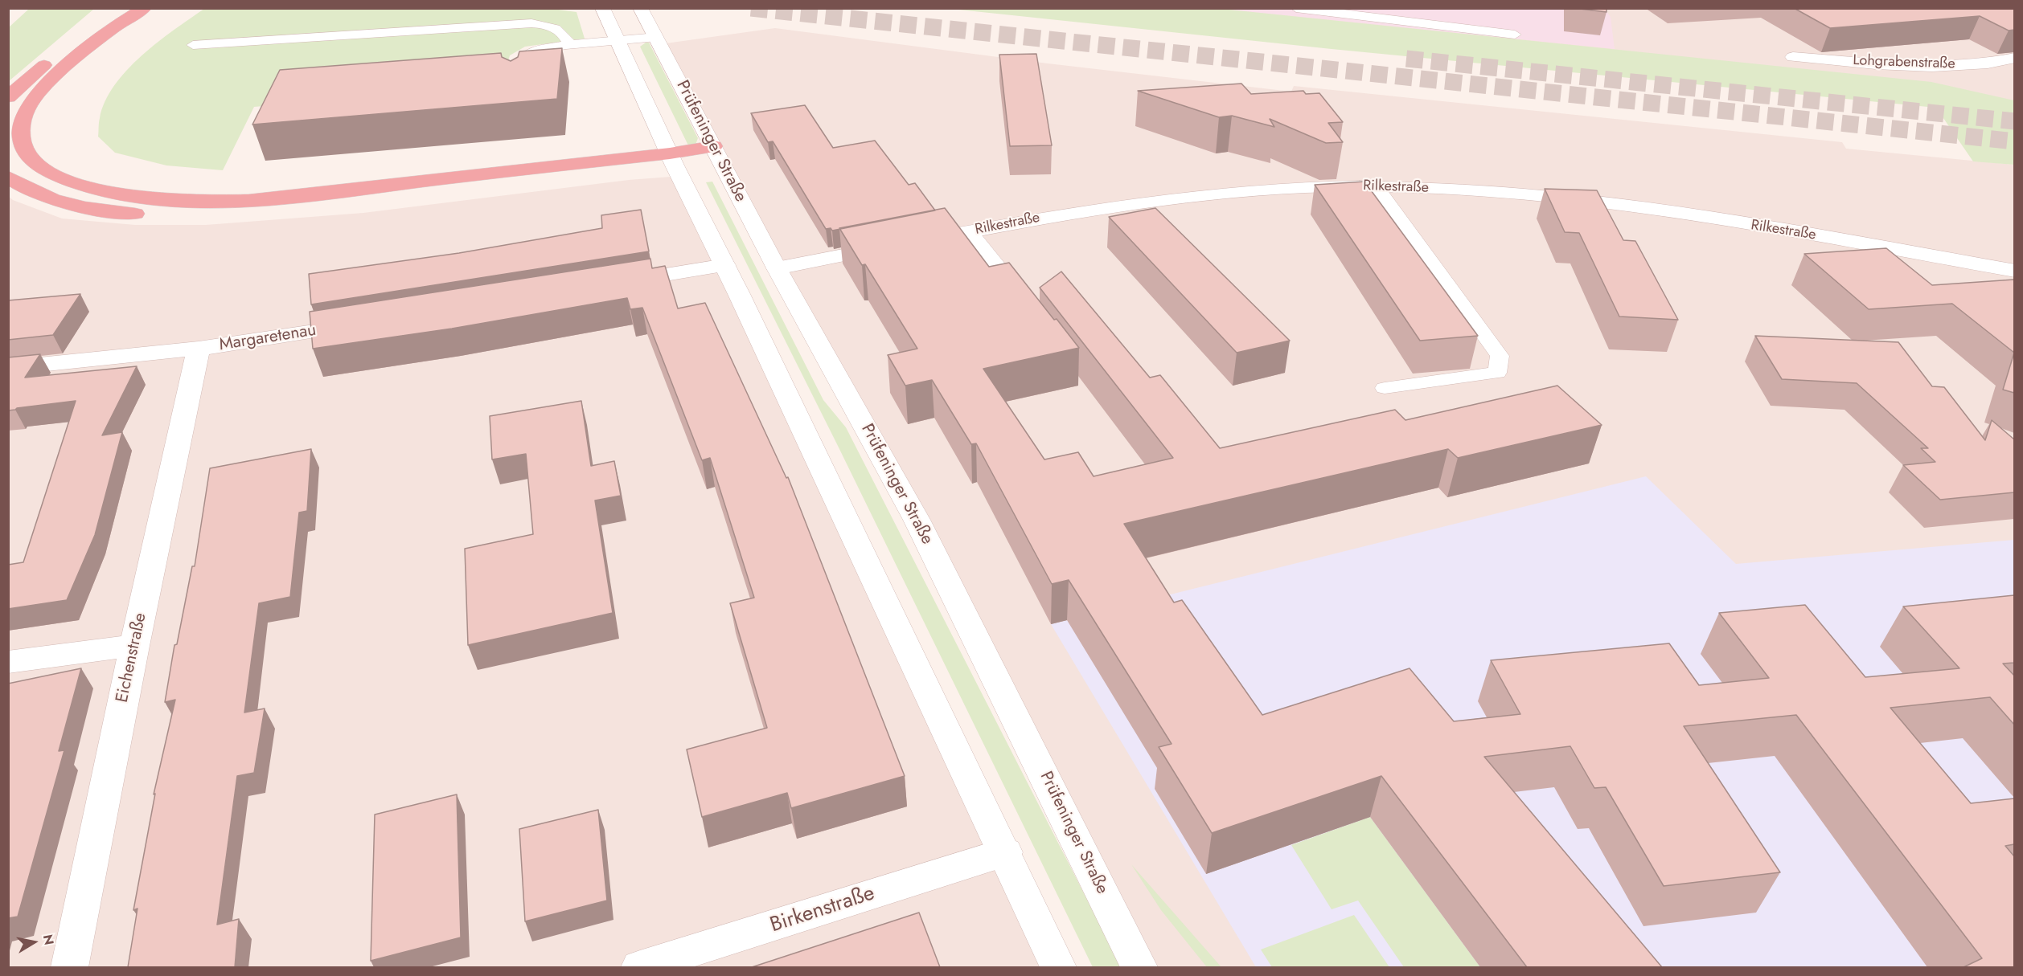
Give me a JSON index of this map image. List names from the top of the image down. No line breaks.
{"streets":{"street":["Lohgrabenstraße","Prüfeninger Straße","Rilkestraße","Margaretenau","Eichenstraße","Birkenstraße"]},"crossings":[["Prüfeninger Straße","Rilkestraße"],["Margaretenau","Eichenstraße"]],"north":"right"}
